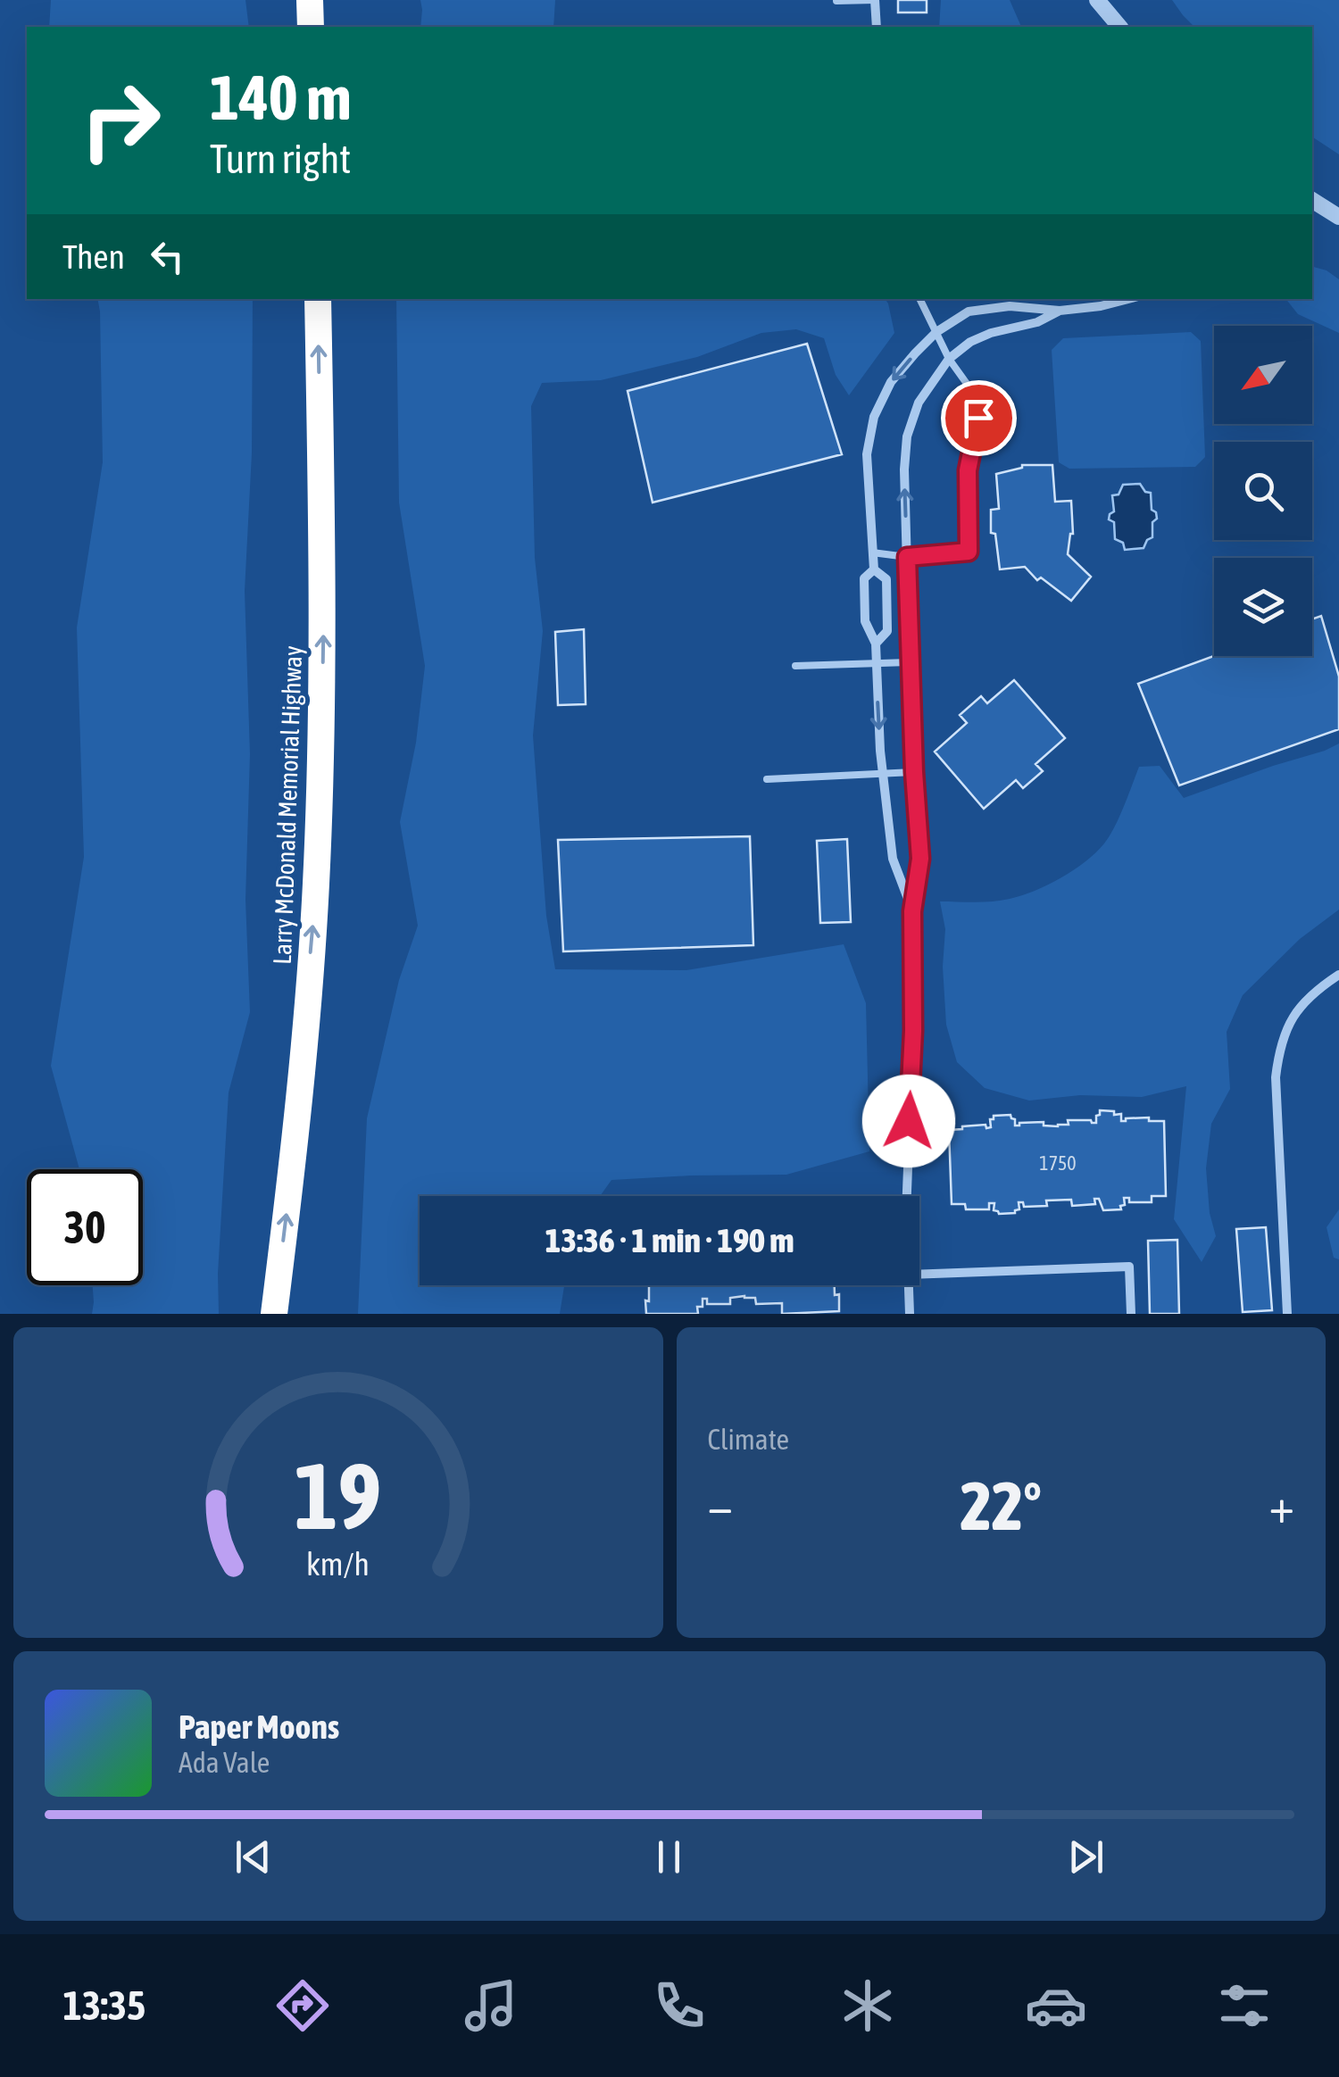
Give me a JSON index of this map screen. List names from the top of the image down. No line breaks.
{"streets":{"highway":["Larry McDonald Memorial Highway"]},"one_way":["Larry McDonald Memorial Highway"],"house_numbers":["1750"],"north":"bottom left","page":{"turn":["140 m","Turn right"],"then":"Then","limit":"30","trip":"13:36 · 1 min · 190 m","tile":"Climate","heat":["−","22°","+"],"song":["Paper Moons","Ada Vale"],"tabs":"13:35","gauge":["19","km/h"]}}
